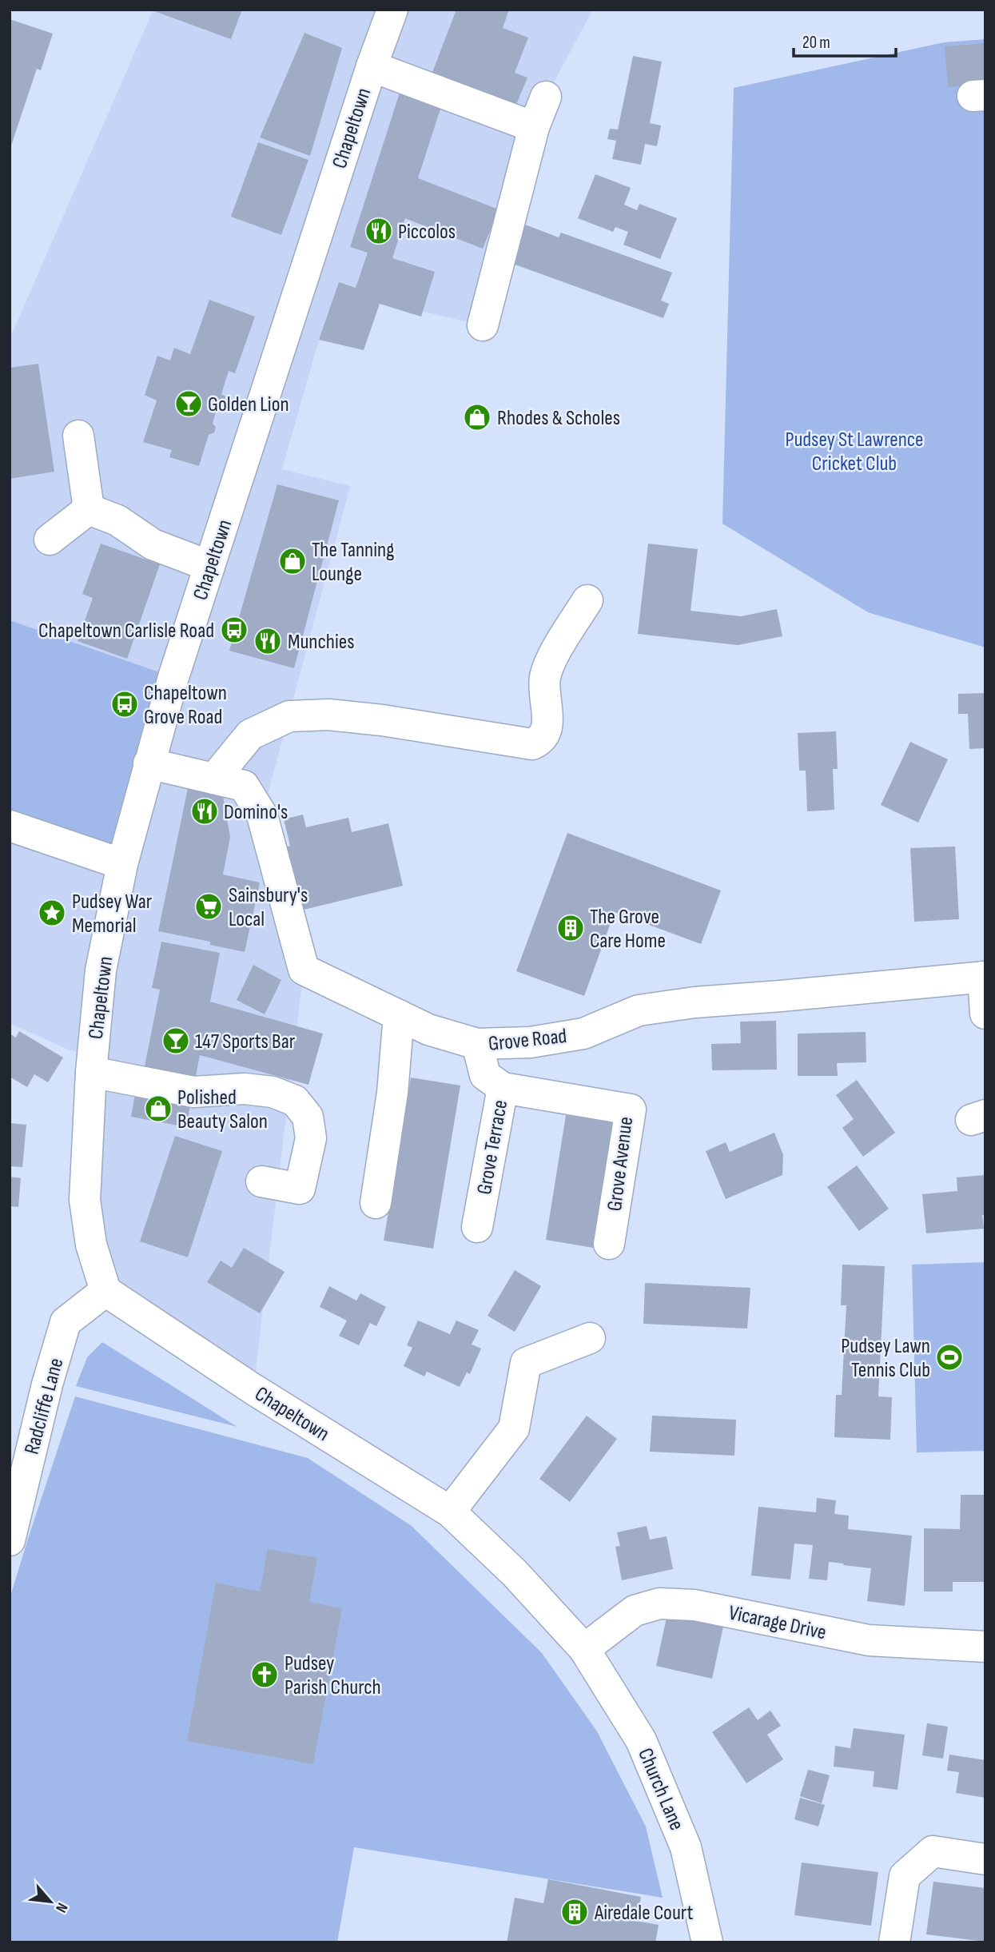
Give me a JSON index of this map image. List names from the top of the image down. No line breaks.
{"streets":{"street":["Chapeltown","Grove Road","Grove Terrace","Grove Avenue","Radcliffe Lane","Vicarage Drive","Church Lane"]},"crossings":[["Chapeltown","Grove Road"],["Chapeltown","Radcliffe Lane"],["Chapeltown","Vicarage Drive"],["Chapeltown","Church Lane"],["Grove Road","Grove Terrace"],["Grove Terrace","Grove Avenue"],["Vicarage Drive","Church Lane"]],"parks":["Pudsey St Lawrence Cricket Club"],"places":{"restaurant":["Piccolos","Munchies","Domino's"],"bar":["Golden Lion","147 Sports Bar"],"shop":["Rhodes & Scholes","The Tanning Lounge","Polished Beauty Salon"],"bus stop":["Chapeltown Carlisle Road","Chapeltown Grove Road"],"supermarket":["Sainsbury's Local"],"place":["Pudsey War Memorial"],"building":["The Grove Care Home","Airedale Court"],"sports":["Pudsey Lawn Tennis Club"],"church":["Pudsey Parish Church"]},"scale_bar":"20 m","north":"bottom right"}
